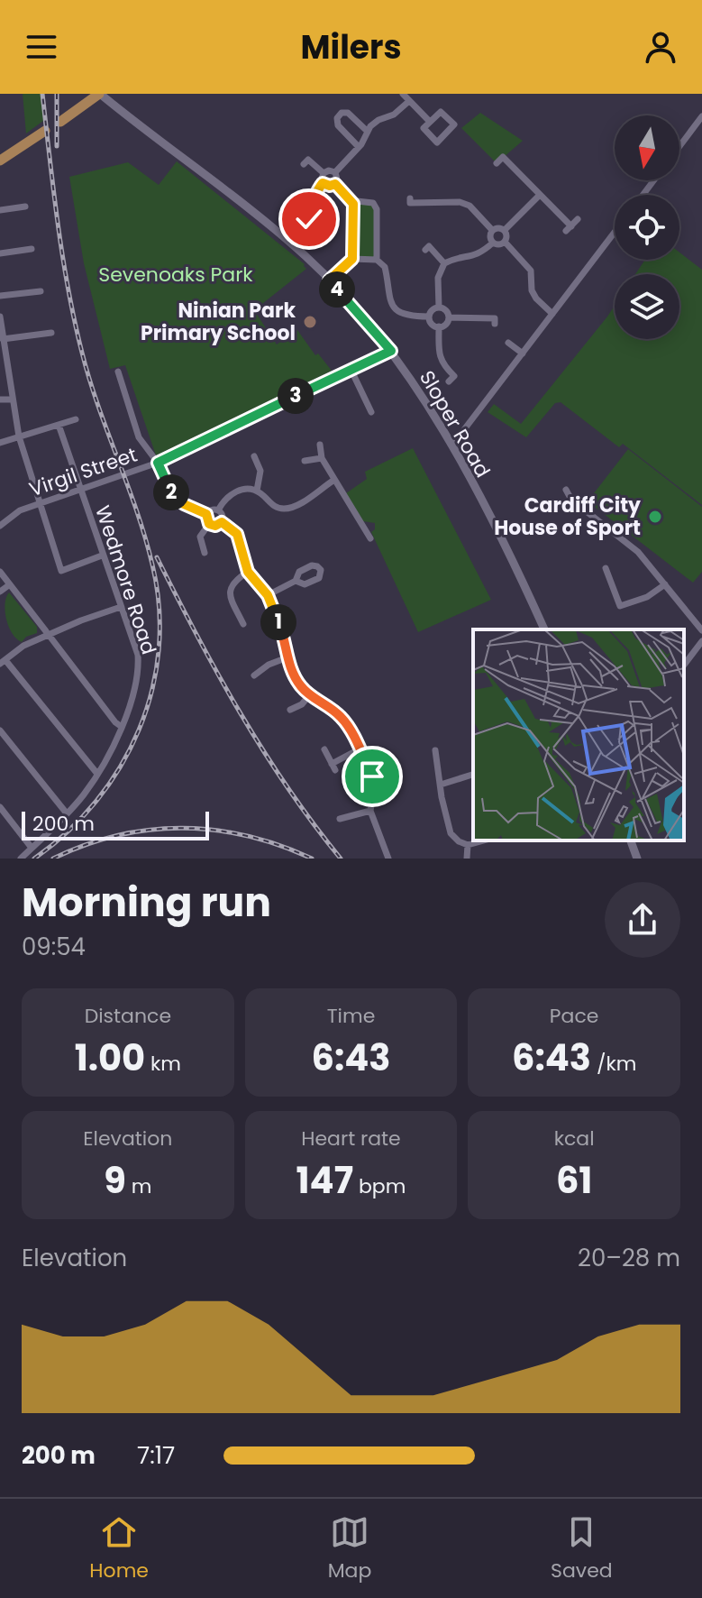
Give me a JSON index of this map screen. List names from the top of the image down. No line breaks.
{"streets":{"street":["Sloper Road","Virgil Street","Wedmore Road"]},"crossings":[["Sloper Road","Virgil Street"],["Virgil Street","Wedmore Road"]],"parks":["Sevenoaks Park"],"places":["Ninian Park Primary School","Cardiff City House of Sport"],"scale_bar":"200 m","north":"bottom","page":{"header":"Milers","pins":["4","3","2","1"],"scale":"200 m","heading":["Morning run","09:54"],"stats":[["Distance","1.00 km"],["Time","6:43"],["Pace","6:43 /km"],["Elevation","9 m"],["Heart rate","147 bpm"],["kcal","61"]],"chart":["Elevation","20–28 m"],"list":[{"name":"200 m","note":"7:17"}],"tabs":["Home","Map","Saved"]}}
